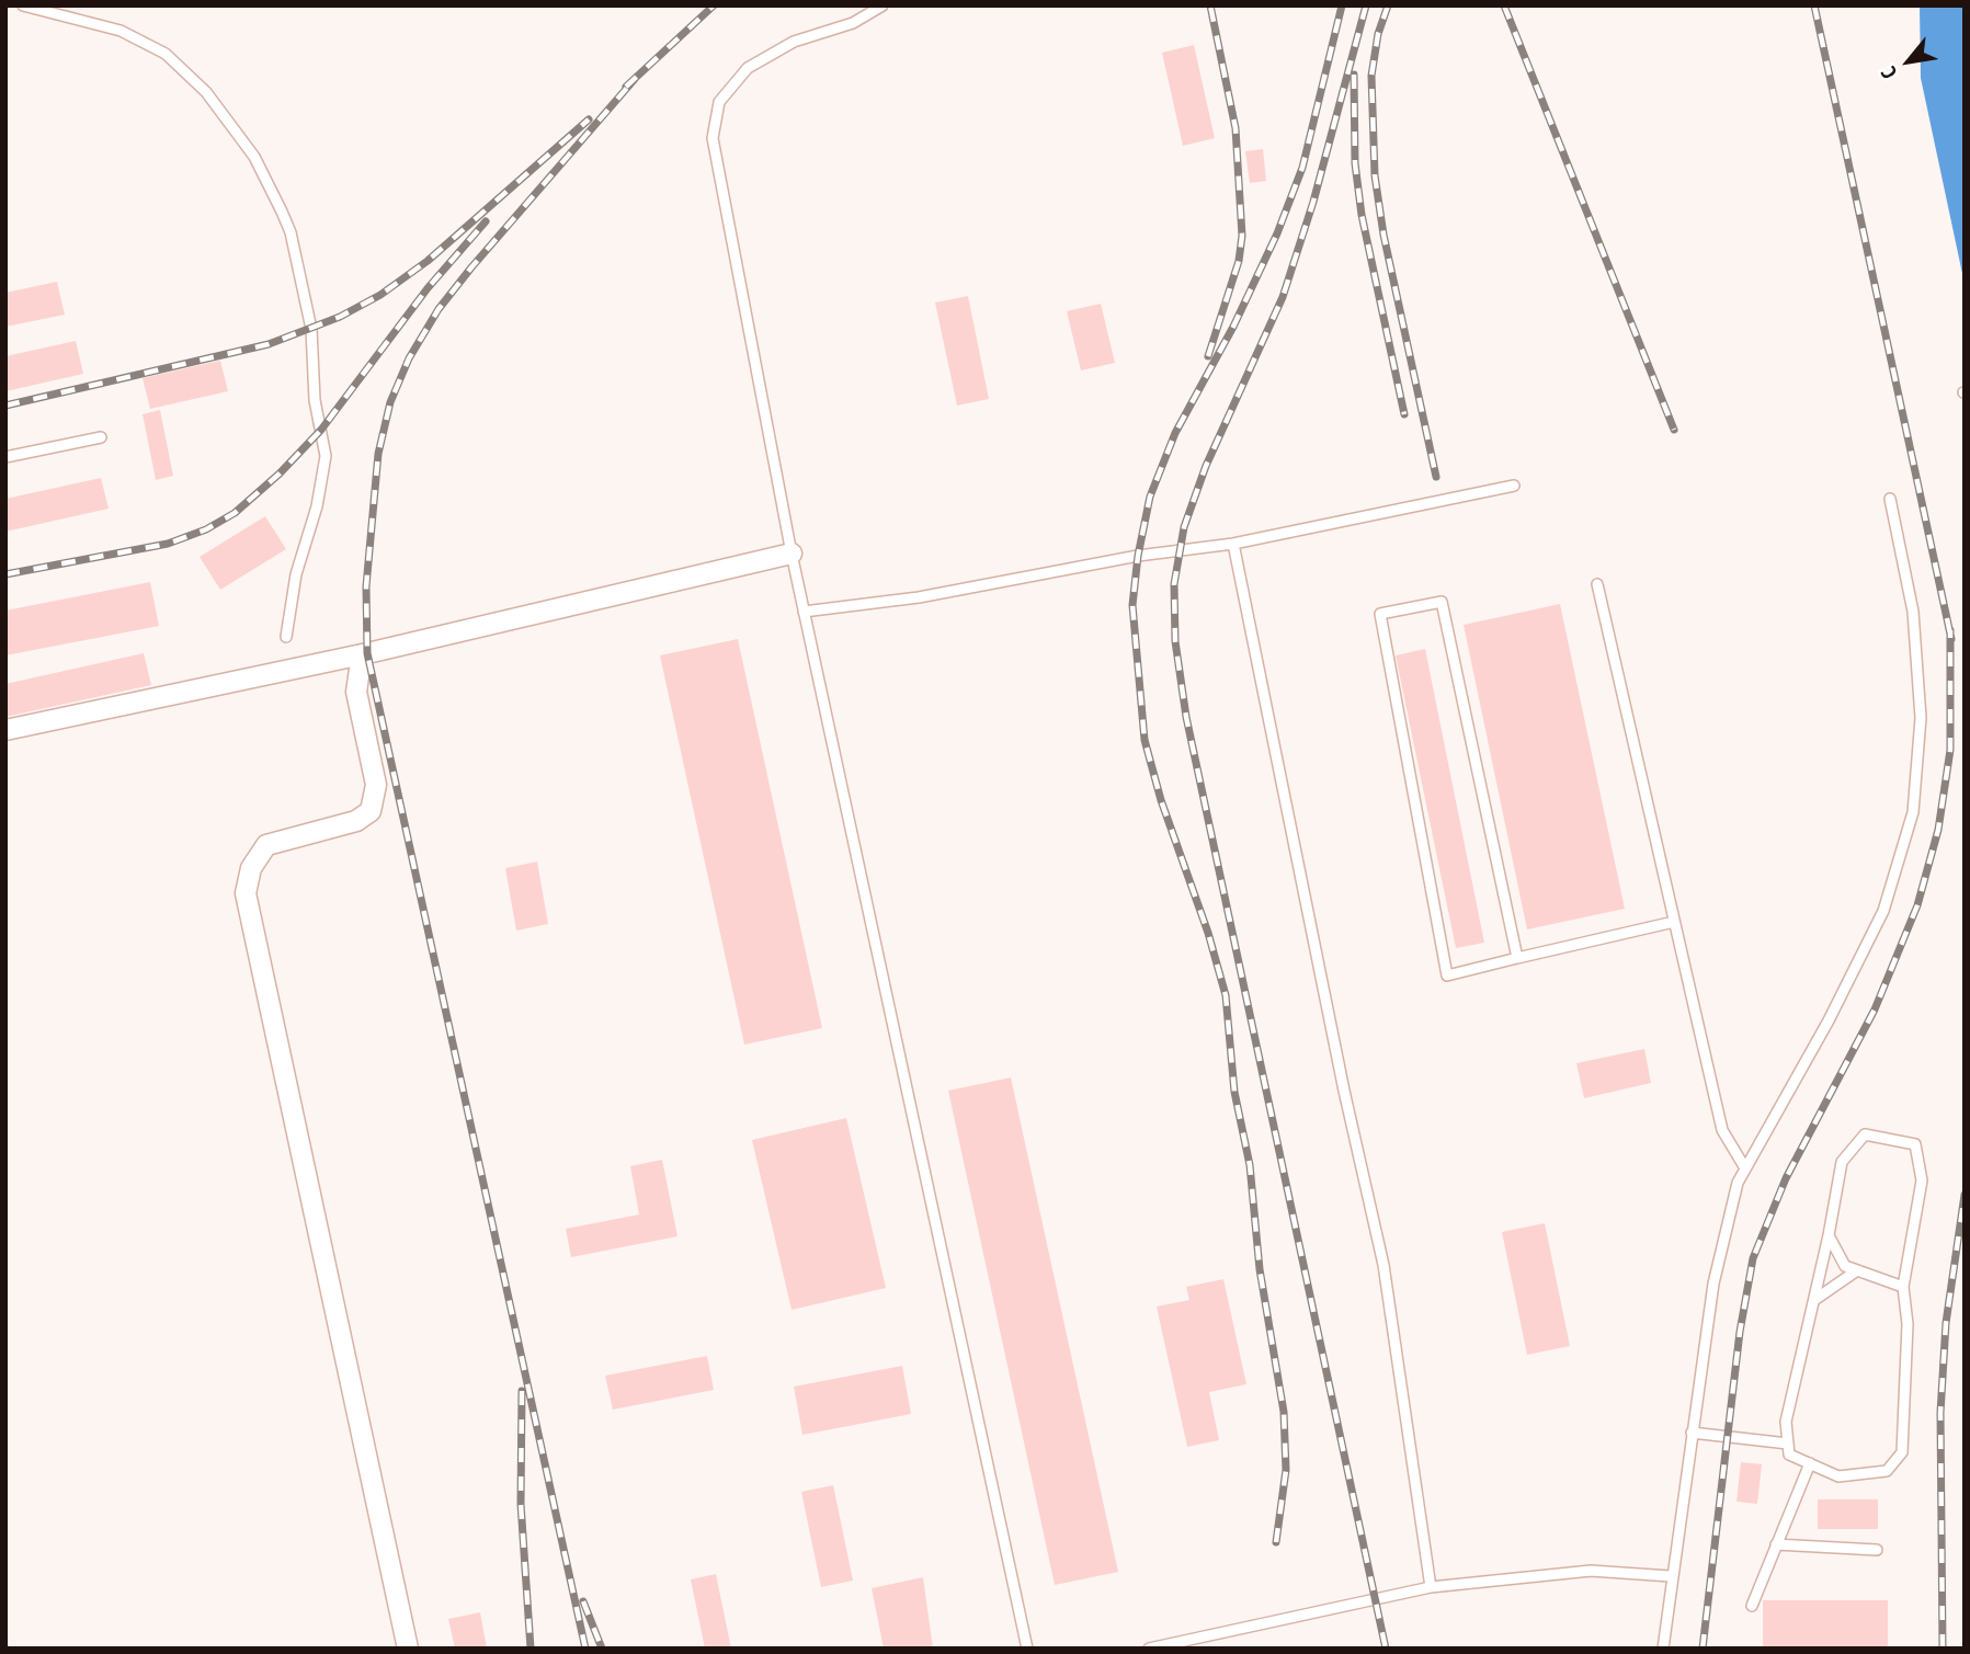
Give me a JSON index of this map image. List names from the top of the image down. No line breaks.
{"north":"bottom left"}
